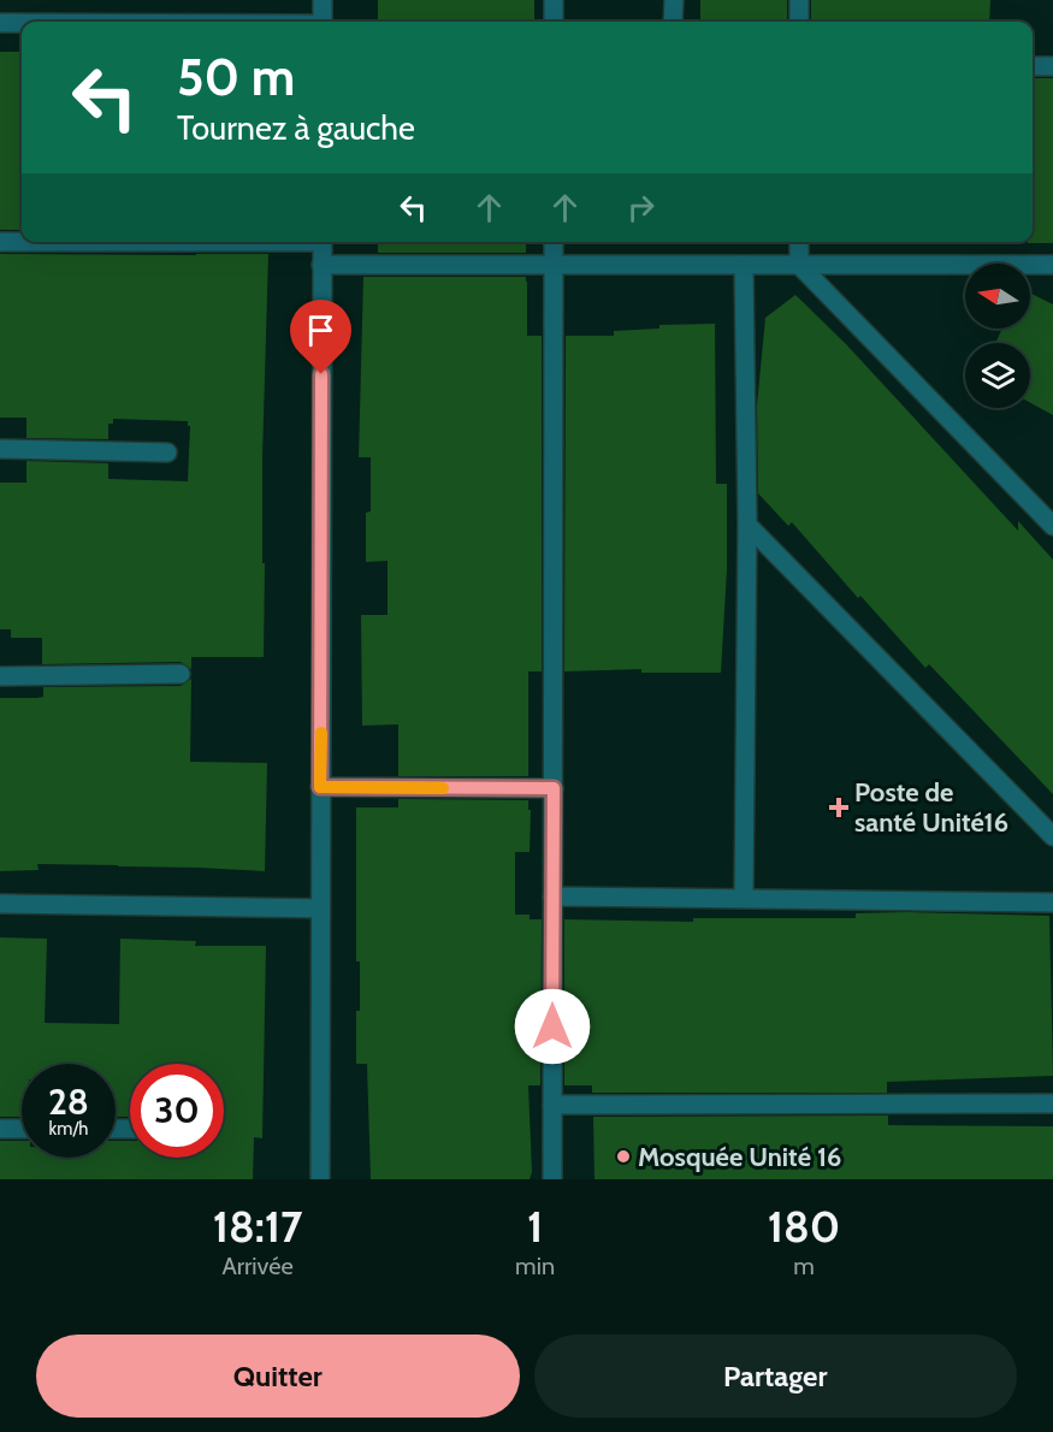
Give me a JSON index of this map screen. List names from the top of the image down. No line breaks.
{"places":{"health":["Poste de santé Unité16"],"other":["Mosquée Unité 16"]},"north":"left","page":{"turn":["50 m","Tournez à gauche"],"speed":"28 km/h","limit":"30","eta":["18:17","Arrivée","1","min","180","m"],"buttons":["Quitter","Partager"]}}
